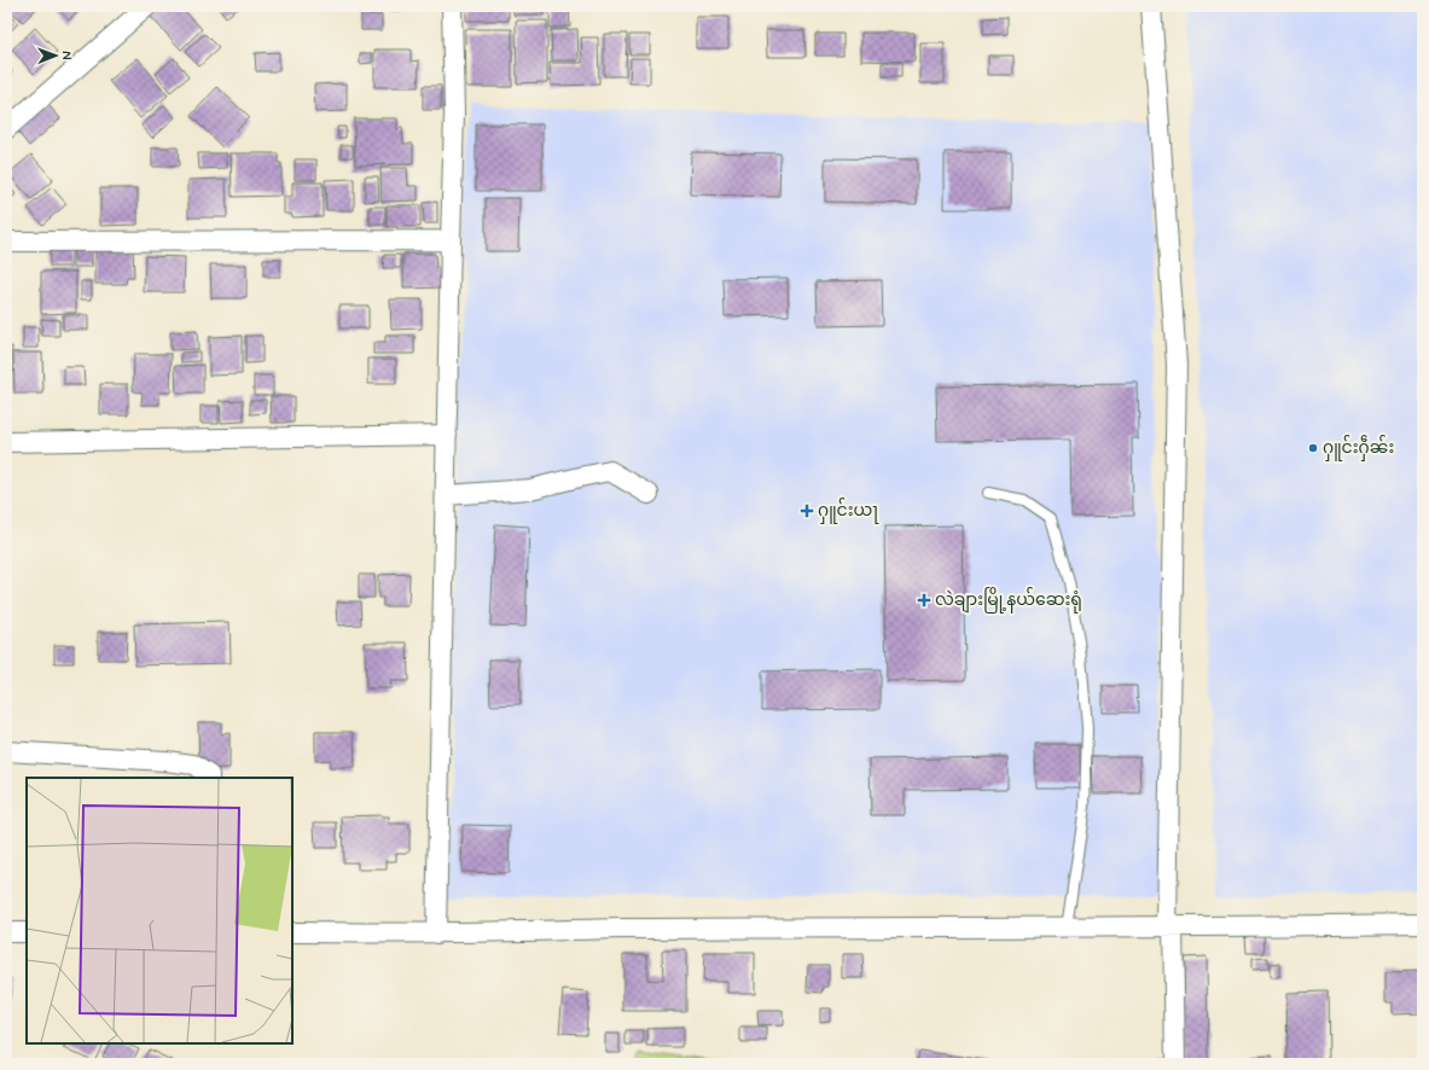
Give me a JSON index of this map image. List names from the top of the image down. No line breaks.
{"places":{"other":["ႁူင်းႁဵၼ်း"],"health":["ႁူင်းယႃ","လဲချားမြို့နယ်ဆေးရုံ"]},"north":"right"}
